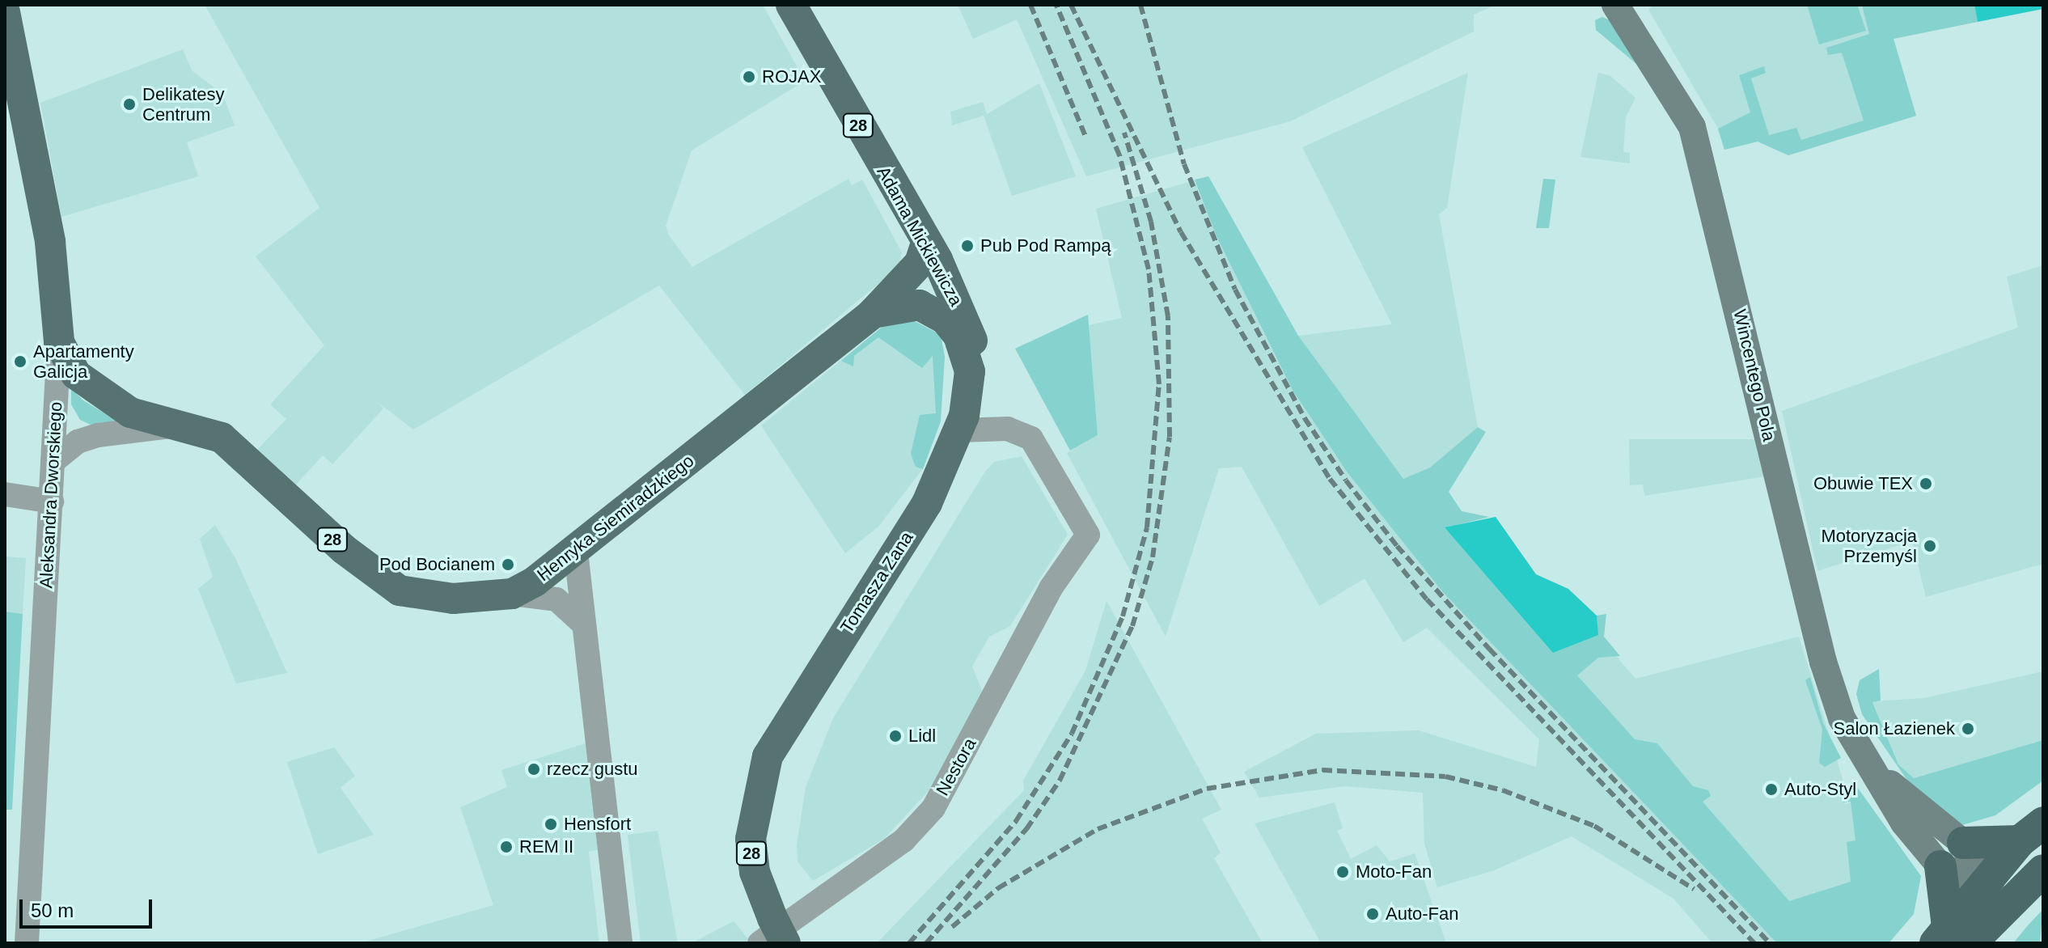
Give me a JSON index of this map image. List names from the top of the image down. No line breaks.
{"streets":{"main road":["28","Adama Mickiewicza","Wincentego Pola","Aleksandra Dworskiego","Henryka Siemiradzkiego","Tomasza Zana"],"street":["Nestora"]},"crossings":[["Adama Mickiewicza","Tomasza Zana"],["Aleksandra Dworskiego","Henryka Siemiradzkiego"],["Henryka Siemiradzkiego","Tomasza Zana"],["Tomasza Zana","Nestora"]],"places":["ROJAX","Delikatesy Centrum","Pub Pod Rampą","Apartamenty Galicja","Obuwie TEX","Motoryzacja Przemyśl","Pod Bocianem","Salon Łazienek","Lidl","rzecz gustu","Auto-Styl","Hensfort","REM II","Moto-Fan","Auto-Fan"],"scale_bar":"50 m"}
